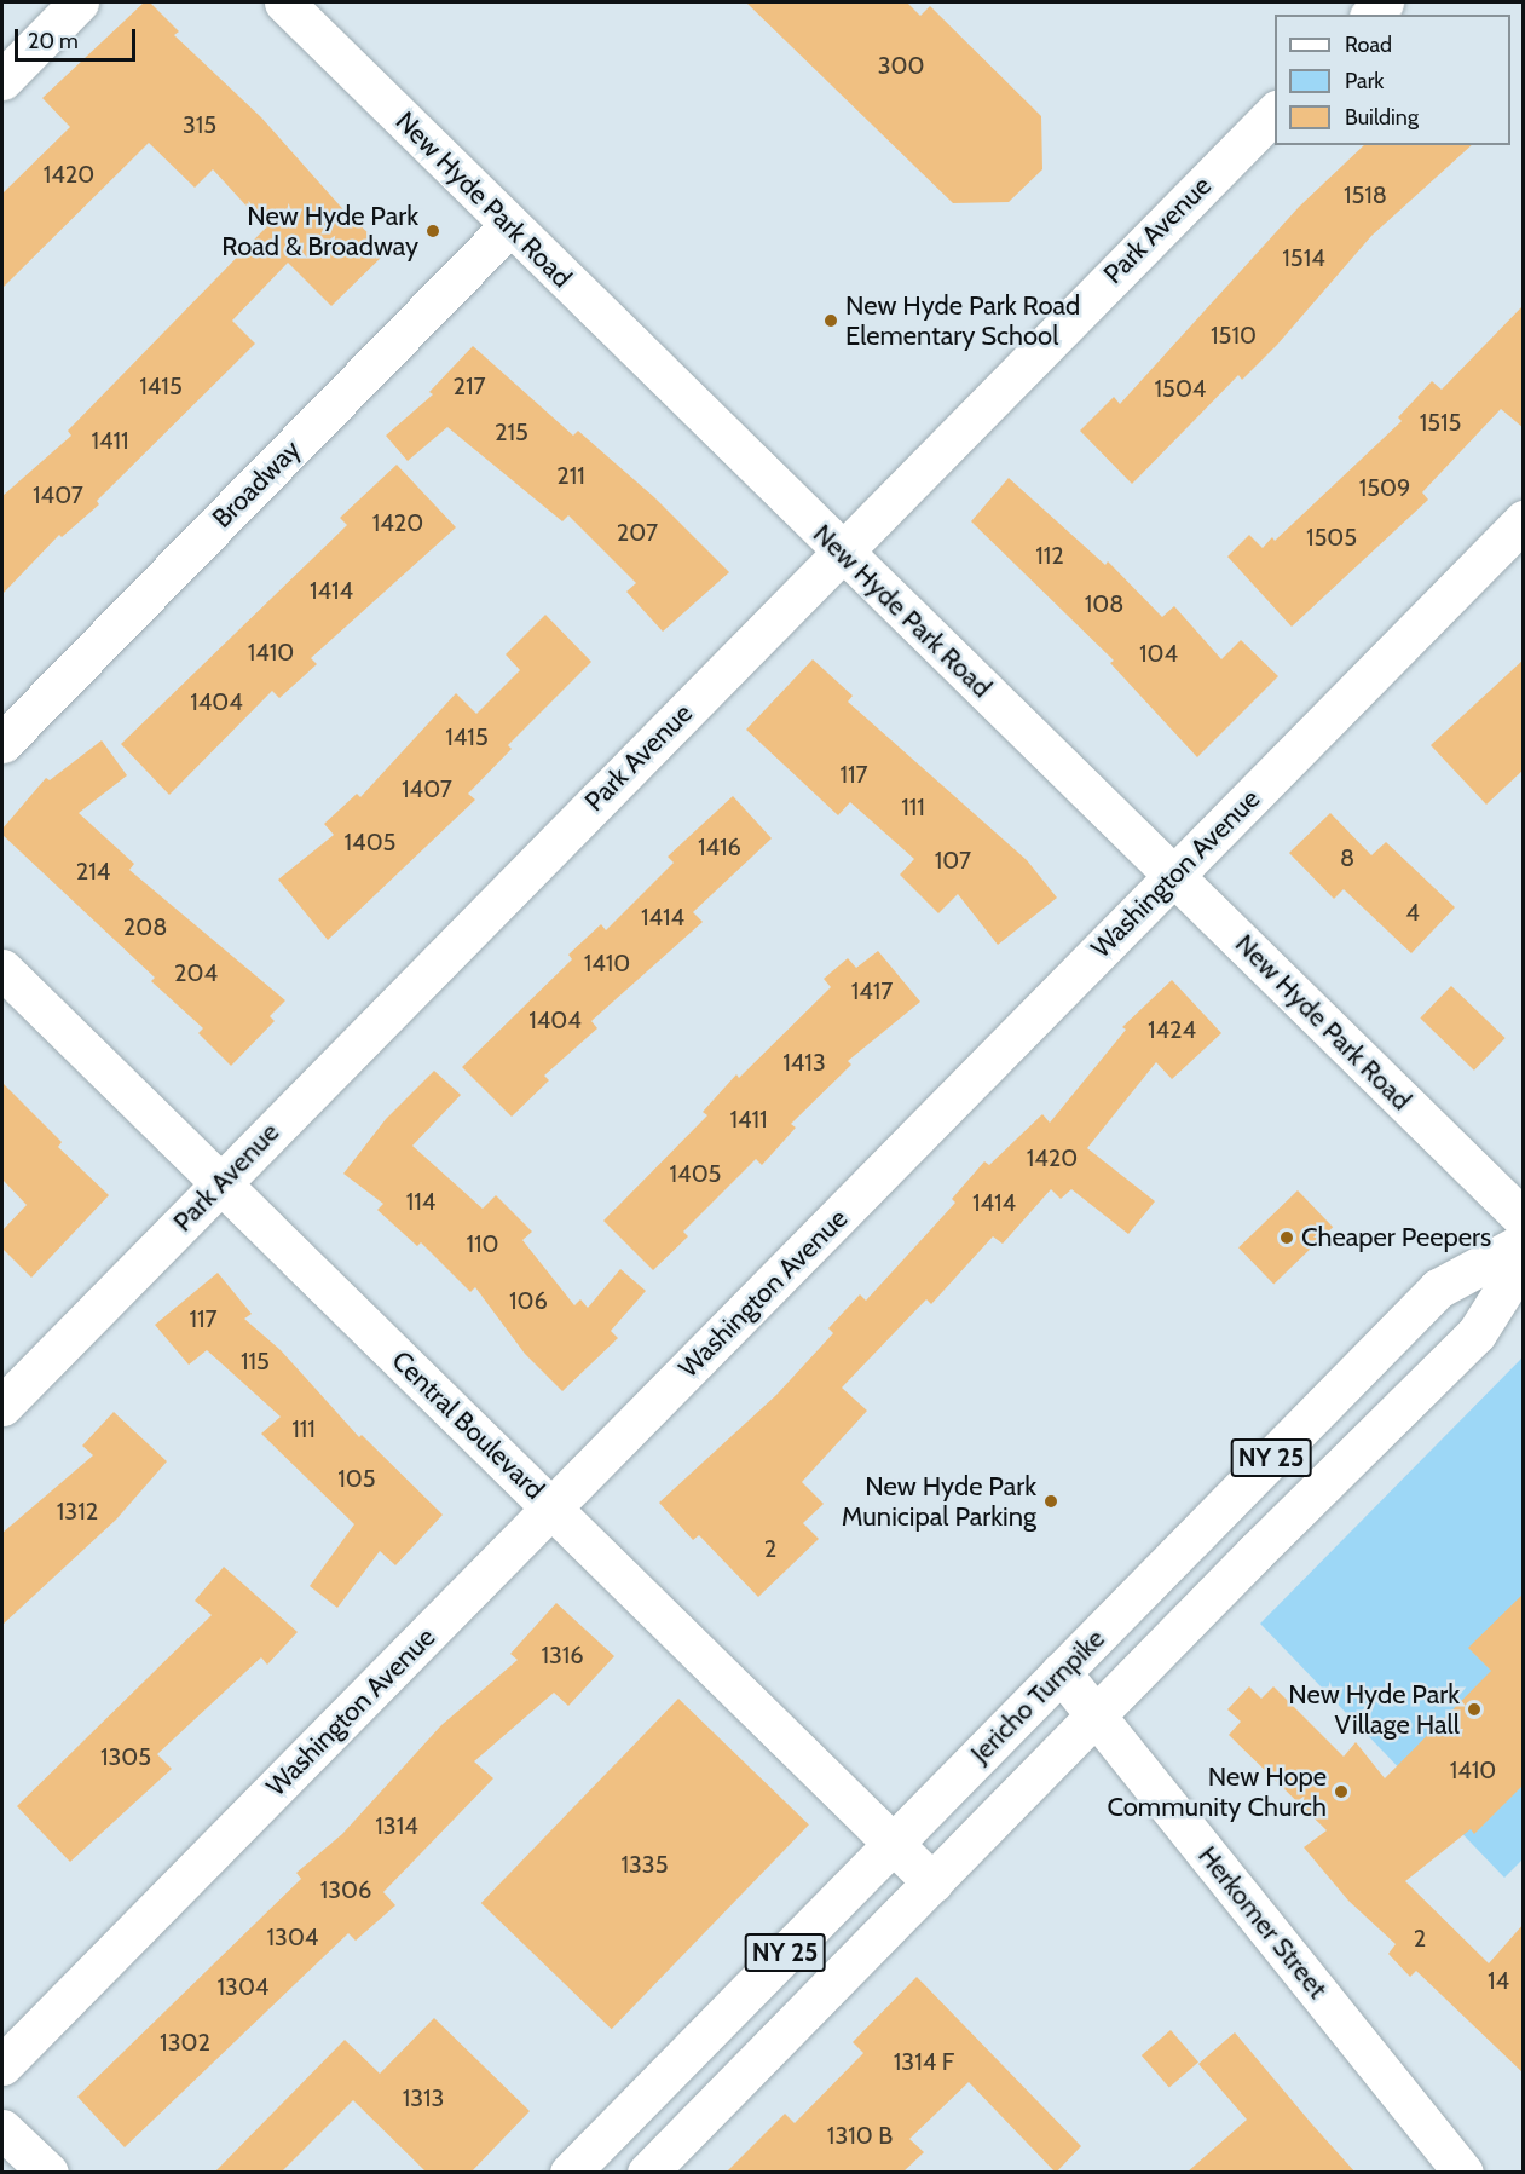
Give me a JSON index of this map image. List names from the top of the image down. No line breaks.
{"streets":{"street":["New Hyde Park Road","Park Avenue","Broadway","Washington Avenue","Central Boulevard","NY 25","Jericho Turnpike","Herkomer Street"]},"crossings":[["New Hyde Park Road","Park Avenue"],["New Hyde Park Road","Broadway"],["New Hyde Park Road","Washington Avenue"],["Park Avenue","Central Boulevard"],["Washington Avenue","Central Boulevard"],["Central Boulevard","Jericho Turnpike"],["Jericho Turnpike","Herkomer Street"]],"places":["New Hyde Park Road & Broadway","New Hyde Park Road Elementary School","Cheaper Peepers","New Hyde Park Municipal Parking","New Hyde Park Village Hall","New Hope Community Church"],"house_numbers":["300","315","1420","1518","1514","1510","1415","217","1504","1515","215","1411","211","1509","1407","1420","207","1505","112","1414","108","1410","104","1404","1415","117","1407","111","1405","1416","8","107","214","4","1414","208","1410","204","1417","1404","1424","1413","1411","1420","1405","114","1414","110","106","117","115","111","105","1312","2","1316","1305","1410","1314","1335","1306","1304","2","14","1304","1302","1314 F","1313","1310 B"],"legend":["Road","Park","Building"],"scale_bar":"20 m"}
